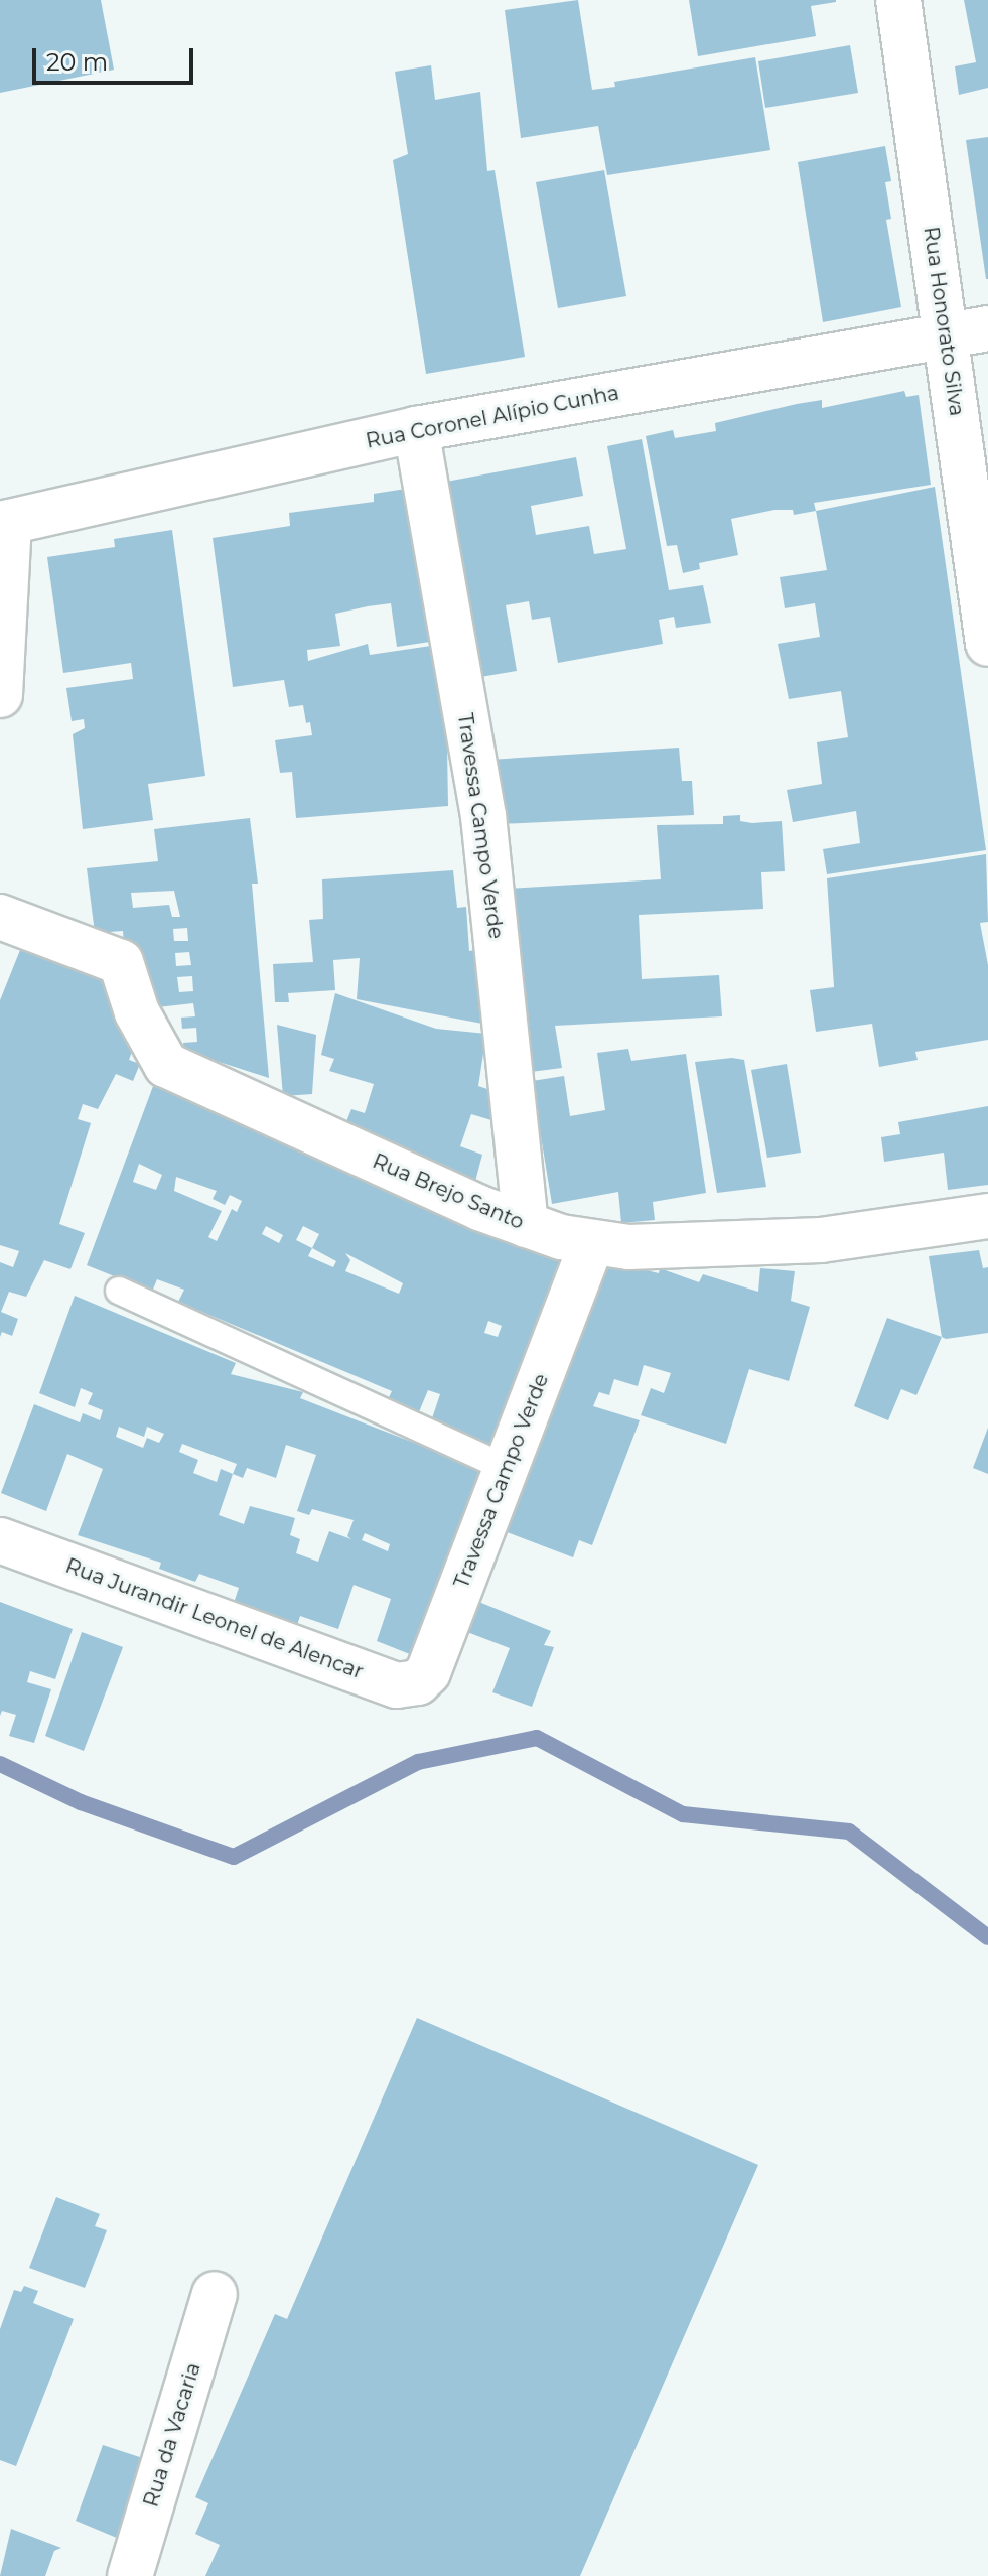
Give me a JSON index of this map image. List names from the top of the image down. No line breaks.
{"streets":{"street":["Rua Honorato Silva","Rua Coronel Alípio Cunha","Travessa Campo Verde","Rua Brejo Santo","Rua Jurandir Leonel de Alencar","Rua da Vacaria"]},"crossings":[["Rua Honorato Silva","Rua Coronel Alípio Cunha"],["Rua Coronel Alípio Cunha","Travessa Campo Verde"],["Travessa Campo Verde","Rua Brejo Santo"],["Travessa Campo Verde","Rua Jurandir Leonel de Alencar"]],"scale_bar":"20 m"}
